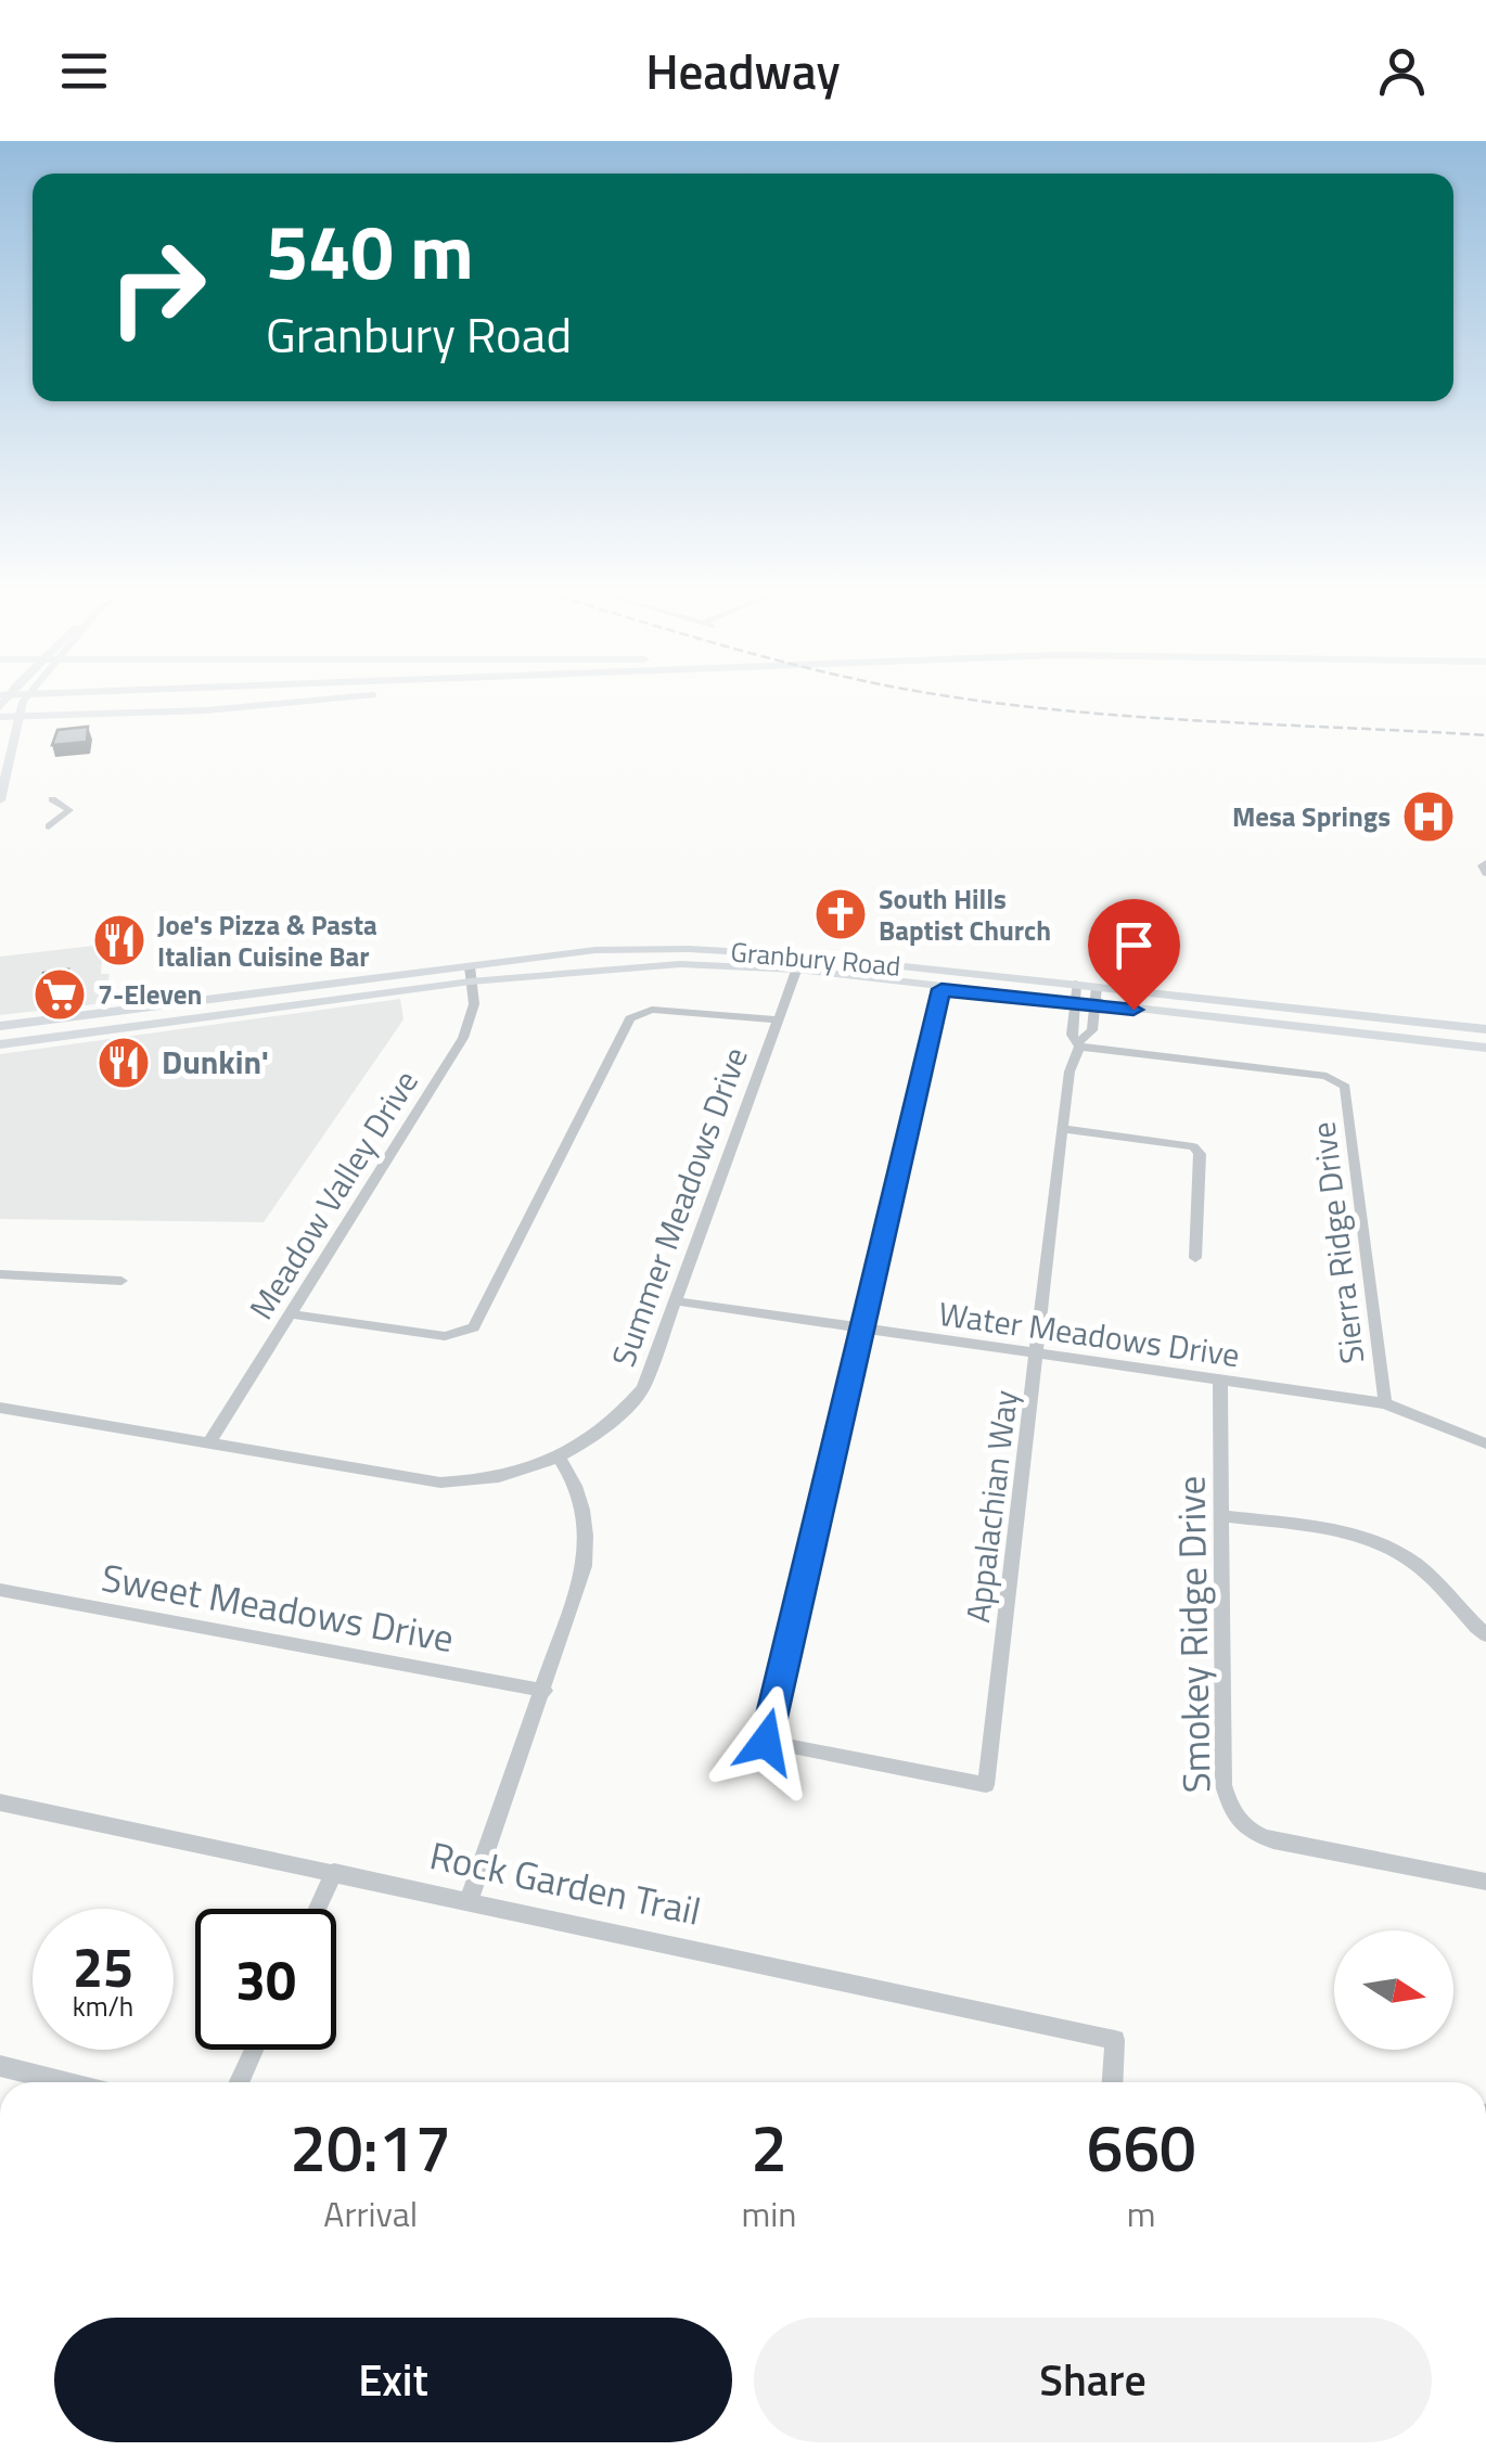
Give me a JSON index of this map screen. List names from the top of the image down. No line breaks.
{"streets":{"main road":["Granbury Road"],"street":["Meadow Valley Drive","Summer Meadows Drive","Sierra Ridge Drive","Water Meadows Drive","Appalachian Way","Sweet Meadows Drive","Smokey Ridge Drive","Rock Garden Trail"]},"crossings":[["Granbury Road","Meadow Valley Drive"],["Granbury Road","Summer Meadows Drive"],["Granbury Road","Appalachian Way"],["Meadow Valley Drive","Summer Meadows Drive"],["Summer Meadows Drive","Water Meadows Drive"],["Sierra Ridge Drive","Water Meadows Drive"],["Sierra Ridge Drive","Appalachian Way"],["Water Meadows Drive","Appalachian Way"],["Water Meadows Drive","Smokey Ridge Drive"]],"places":{"hospital":["Mesa Springs"],"church":["South Hills Baptist Church"],"restaurant":["Joe's Pizza & Pasta Italian Cuisine Bar","Dunkin'"],"supermarket":["7-Eleven"]},"north":"right","page":{"header":"Headway","turn":["540 m","Granbury Road"],"speed":"25 km/h","limit":"30","eta":["20:17","Arrival","2","min","660","m"],"buttons":["Exit","Share"]}}
